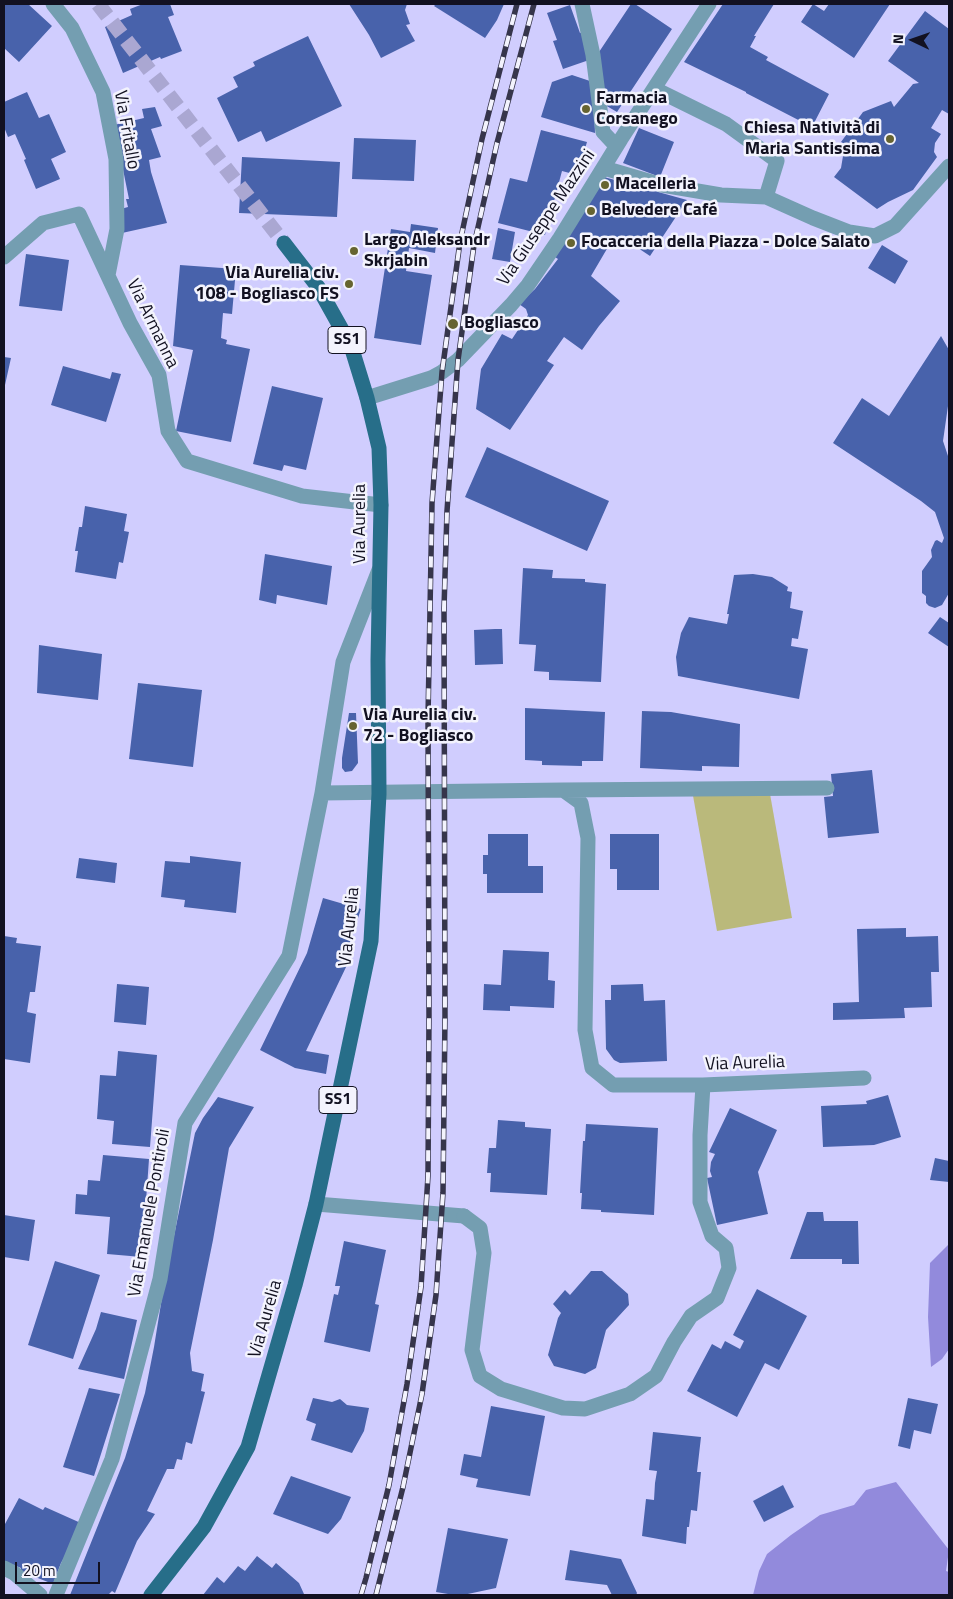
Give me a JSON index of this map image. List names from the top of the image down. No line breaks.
{"streets":{"main road":["SS1","Via Aurelia"],"street":["Via Fritallo","Via Giuseppe Mazzini","Via Armanna","Via Emanuele Pontiroli"]},"crossings":[["Via Fritallo","Via Armanna"],["Via Giuseppe Mazzini","Via Aurelia"],["Via Armanna","Via Aurelia"],["Via Aurelia","Via Emanuele Pontiroli"]],"places":["Farmacia Corsanego","Chiesa Natività di Maria Santissima","Macelleria","Belvedere Café","Focacceria della Piazza - Dolce Salato","Largo Aleksandr Skrjabin","Via Aurelia civ. 108 - Bogliasco FS","Bogliasco","Via Aurelia civ. 72 - Bogliasco"],"scale_bar":"20 m","north":"left"}
